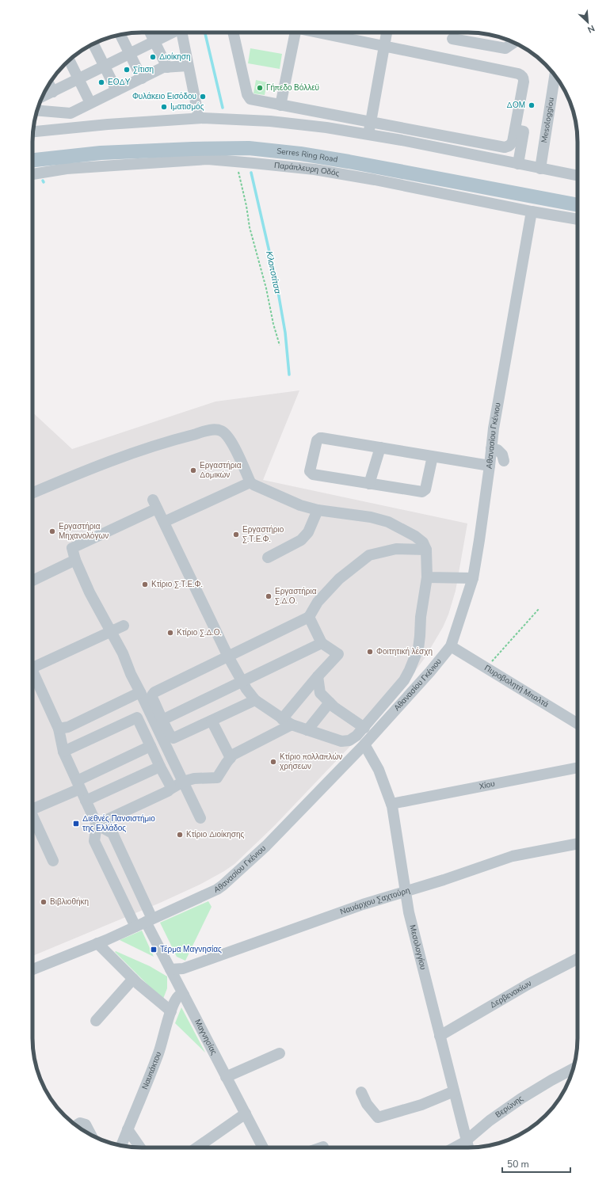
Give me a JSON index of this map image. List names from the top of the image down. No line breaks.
{"streets":{"main road":["Serres Ring Road"],"street":["Mesologgiou","Παράπλευρη Οδός","Αθανασίου Γκένιου","Πυροβολητή Μπαλτά","Χίου","Ναυάρχου Σαχτούρη","Μεσολογγίου","Δερβενακίων","Μαγνησίας","Ναυπάκτου","Βερώνης"]},"crossings":[["Παράπλευρη Οδός","Αθανασίου Γκένιου"],["Αθανασίου Γκένιου","Πυροβολητή Μπαλτά"],["Αθανασίου Γκένιου","Μεσολογγίου"],["Αθανασίου Γκένιου","Μαγνησίας"],["Χίου","Μεσολογγίου"],["Ναυάρχου Σαχτούρη","Μεσολογγίου"],["Ναυάρχου Σαχτούρη","Μαγνησίας"],["Μεσολογγίου","Δερβενακίων"],["Μεσολογγίου","Βερώνης"],["Μαγνησίας","Ναυπάκτου"]],"water":["Κλοποτίτσα"],"places":{"other":["Διοίκηση","Σίτιση","ΕΟΔΥ","Γήπεδο Βόλλεϋ","Φυλάκειο Εισόδου","ΔΟΜ","Ιματισμός","Εργαστήρια Δομικών","Εργαστήρια Μηχανολόγων","Εργαστήριο Σ.Τ.Ε.Φ.","Κτίριο Σ.Τ.Ε.Φ.","Εργαστήρια Σ.Δ.Ο.","Κτίριο Σ.Δ.Ο.","Φοιτητική λέσχη","Κτίριο πολλαπλών χρήσεων","Κτίριο Διοίκησης","Βιβλιοθήκη"],"transit":["Διεθνές Πανσιστήμιο της Ελλάδος","Τέρμα Μαγνησίας"]},"scale_bar":"50 m","north":"bottom right"}
